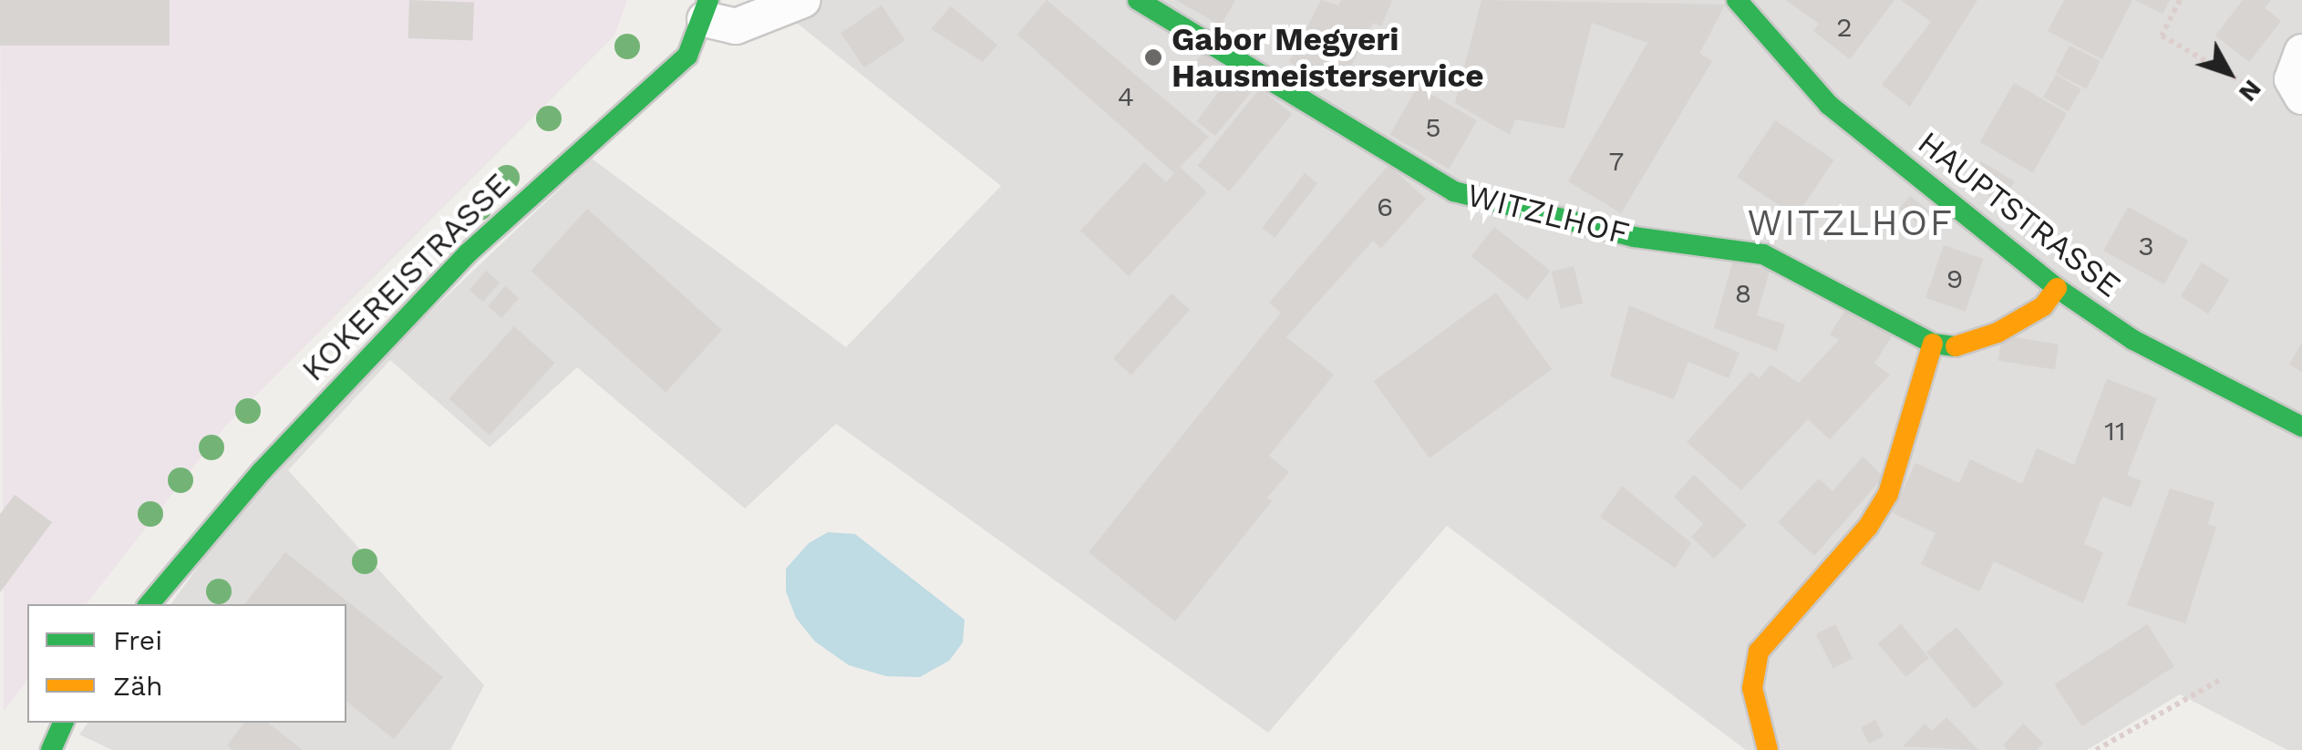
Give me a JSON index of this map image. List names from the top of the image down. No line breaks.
{"streets":{"street":["WITZLHOF","HAUPTSTRASSE","KOKEREISTRASSE"]},"districts":["WITZLHOF"],"places":["Gabor Megyeri Hausmeisterservice"],"house_numbers":["2","4","5","7","6","3","9","8","11"],"legend":["Frei","Zäh"],"north":"bottom right"}
